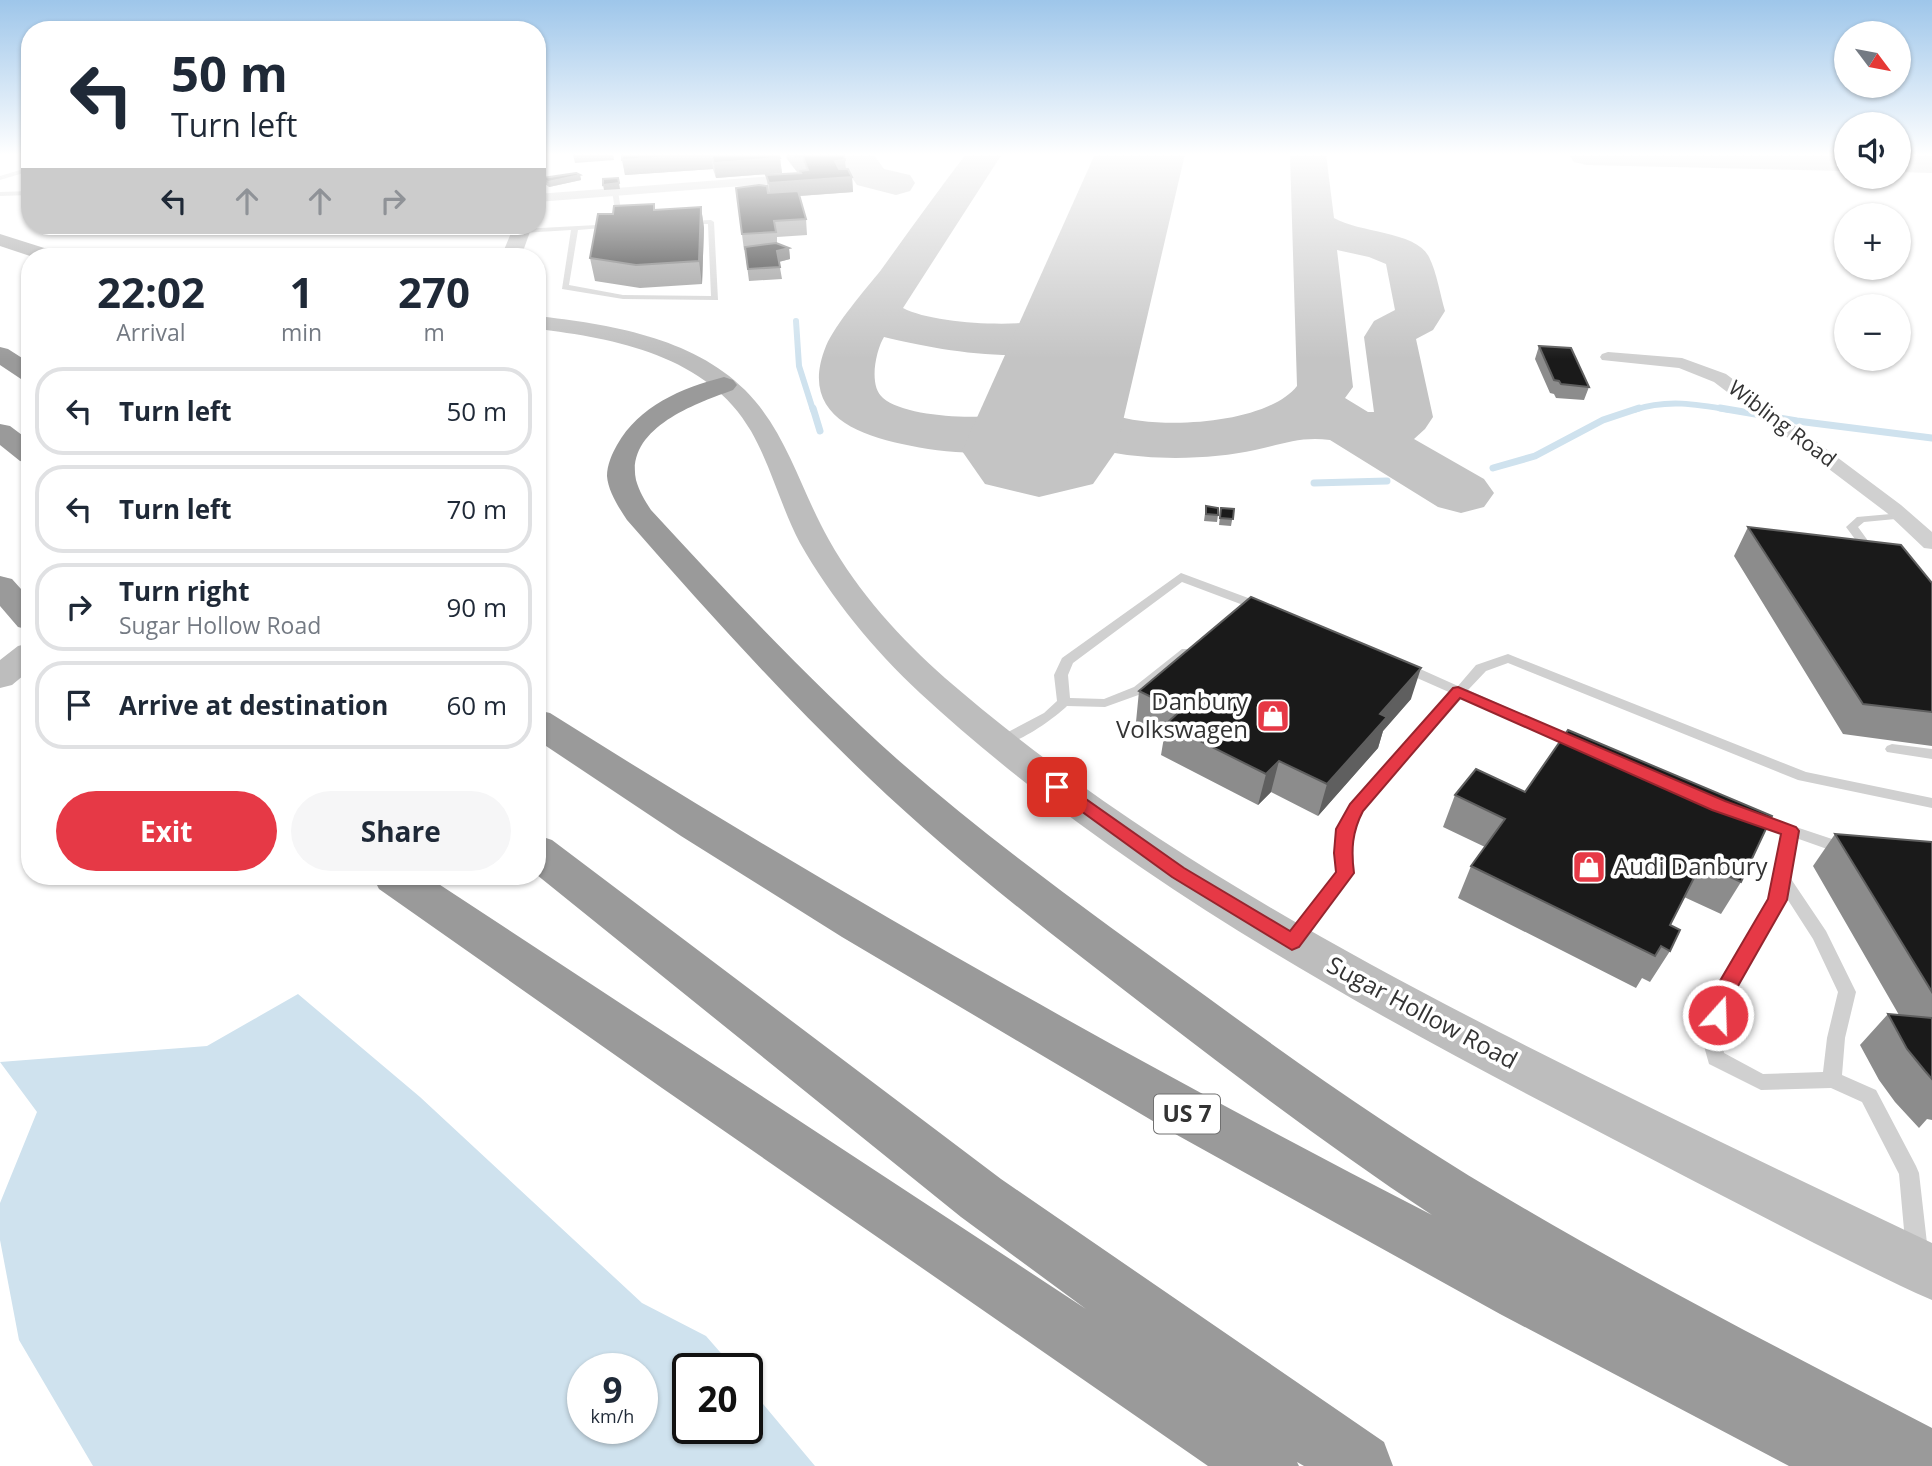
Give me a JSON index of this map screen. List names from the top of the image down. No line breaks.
{"streets":{"highway":["US 7"],"street":["Wibling Road","Sugar Hollow Road"]},"places":{"shop":["Danbury Volkswagen","Audi Danbury"]},"north":"bottom right","page":{"map_buttons":["+","−"],"turn":["50 m","Turn left"],"eta":["22:02","Arrival","1","min","270","m"],"list":[{"name":"Turn left","value":"50 m"},{"name":"Turn left","value":"70 m"},{"name":"Turn right","note":"Sugar Hollow Road","value":"90 m"},{"name":"Arrive at destination","value":"60 m"}],"buttons":["Exit","Share"],"speed":"9 km/h","limit":"20"}}
